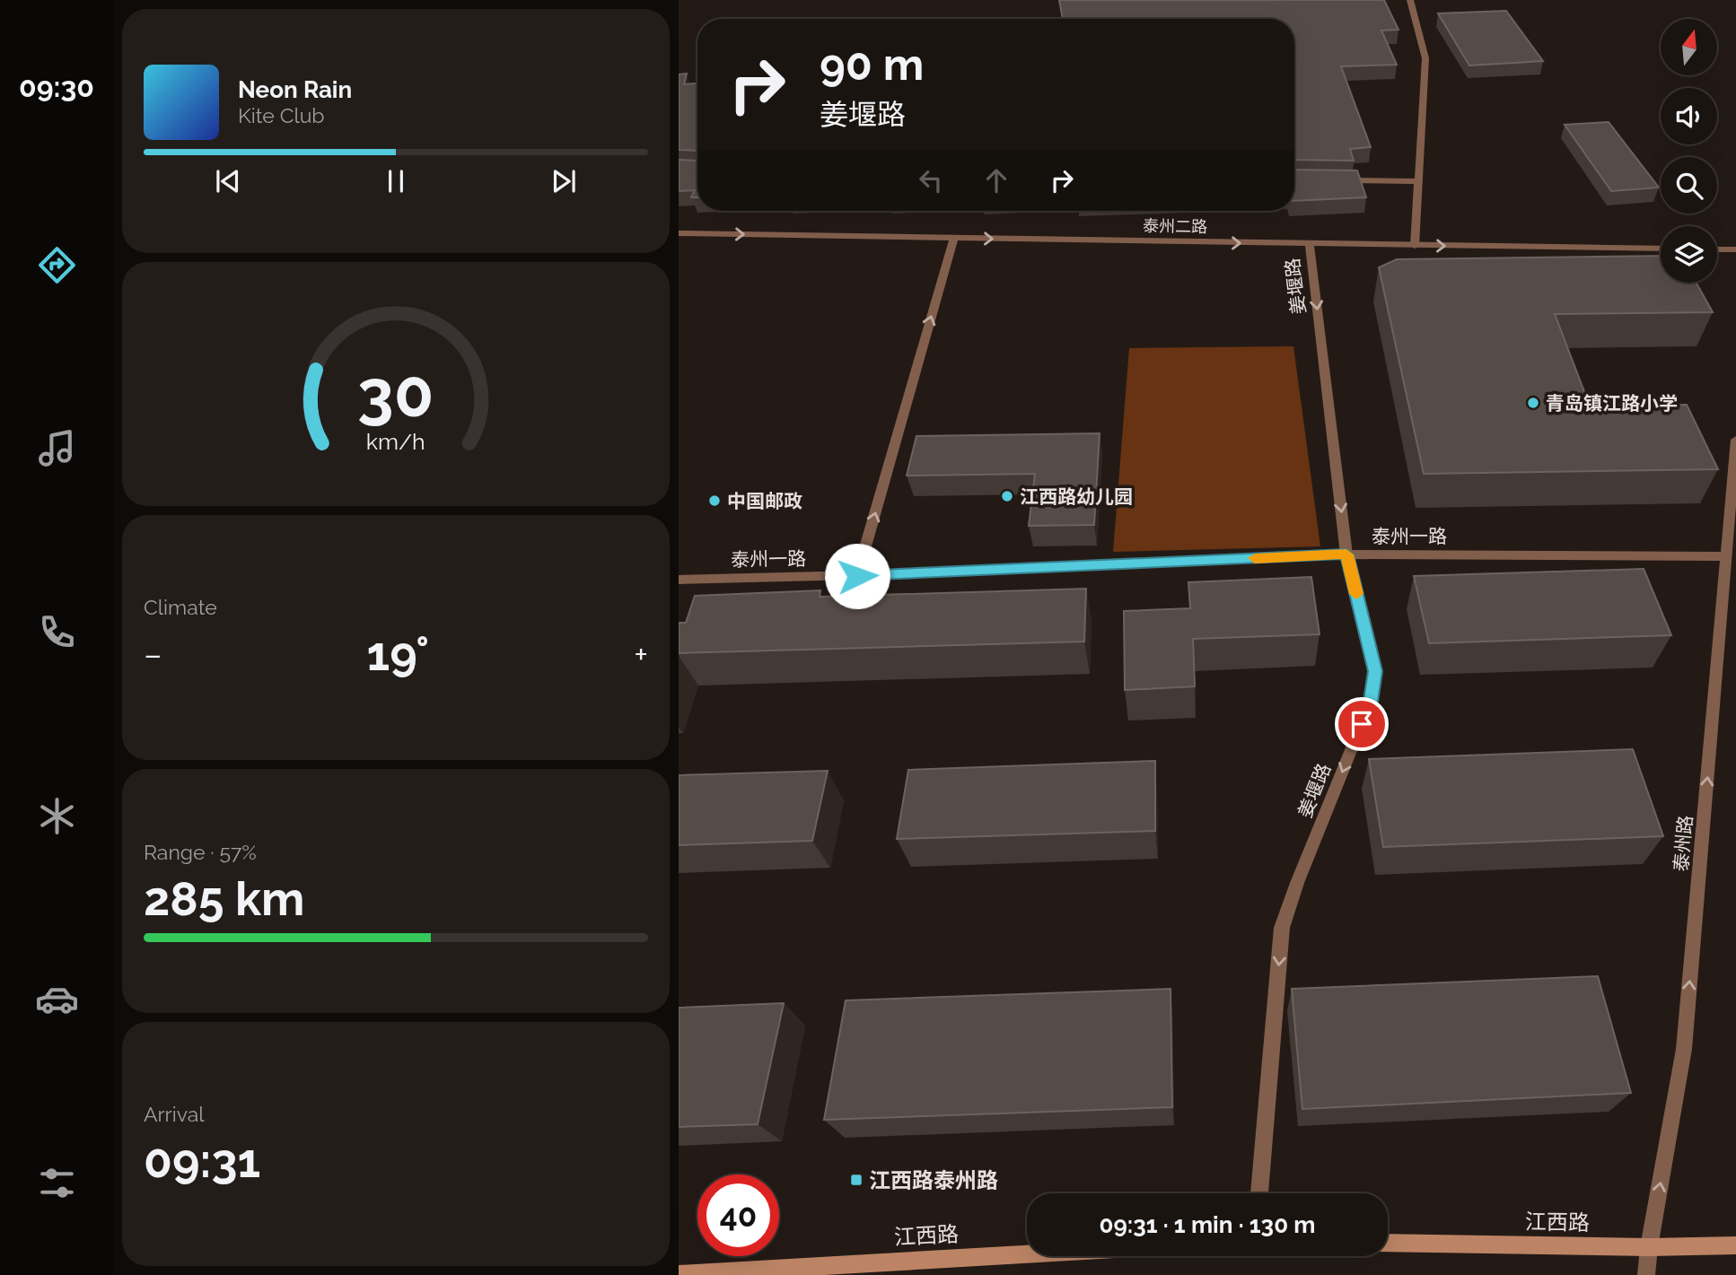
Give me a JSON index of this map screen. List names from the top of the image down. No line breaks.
{"streets":{"main road":["江西路"],"street":["泰州二路","姜堰路","泰州一路","泰州路"]},"crossings":[["泰州二路","姜堰路"],["姜堰路","泰州一路"],["泰州一路","泰州路"],["泰州路","江西路"]],"one_way":["泰州二路","姜堰路","泰州路"],"places":{"other":["青岛镇江路小学","江西路幼儿园","中国邮政"],"transit":["江西路泰州路"]},"north":"top","page":{"tabs":"09:30","turn":["90 m","姜堰路"],"song":["Neon Rain","Kite Club"],"tile":["Climate",["Range · 57%","285 km"],["Arrival","09:31"]],"heat":["−","19°","+"],"limit":"40","trip":"09:31 · 1 min · 130 m","gauge":["30","km/h"]}}
